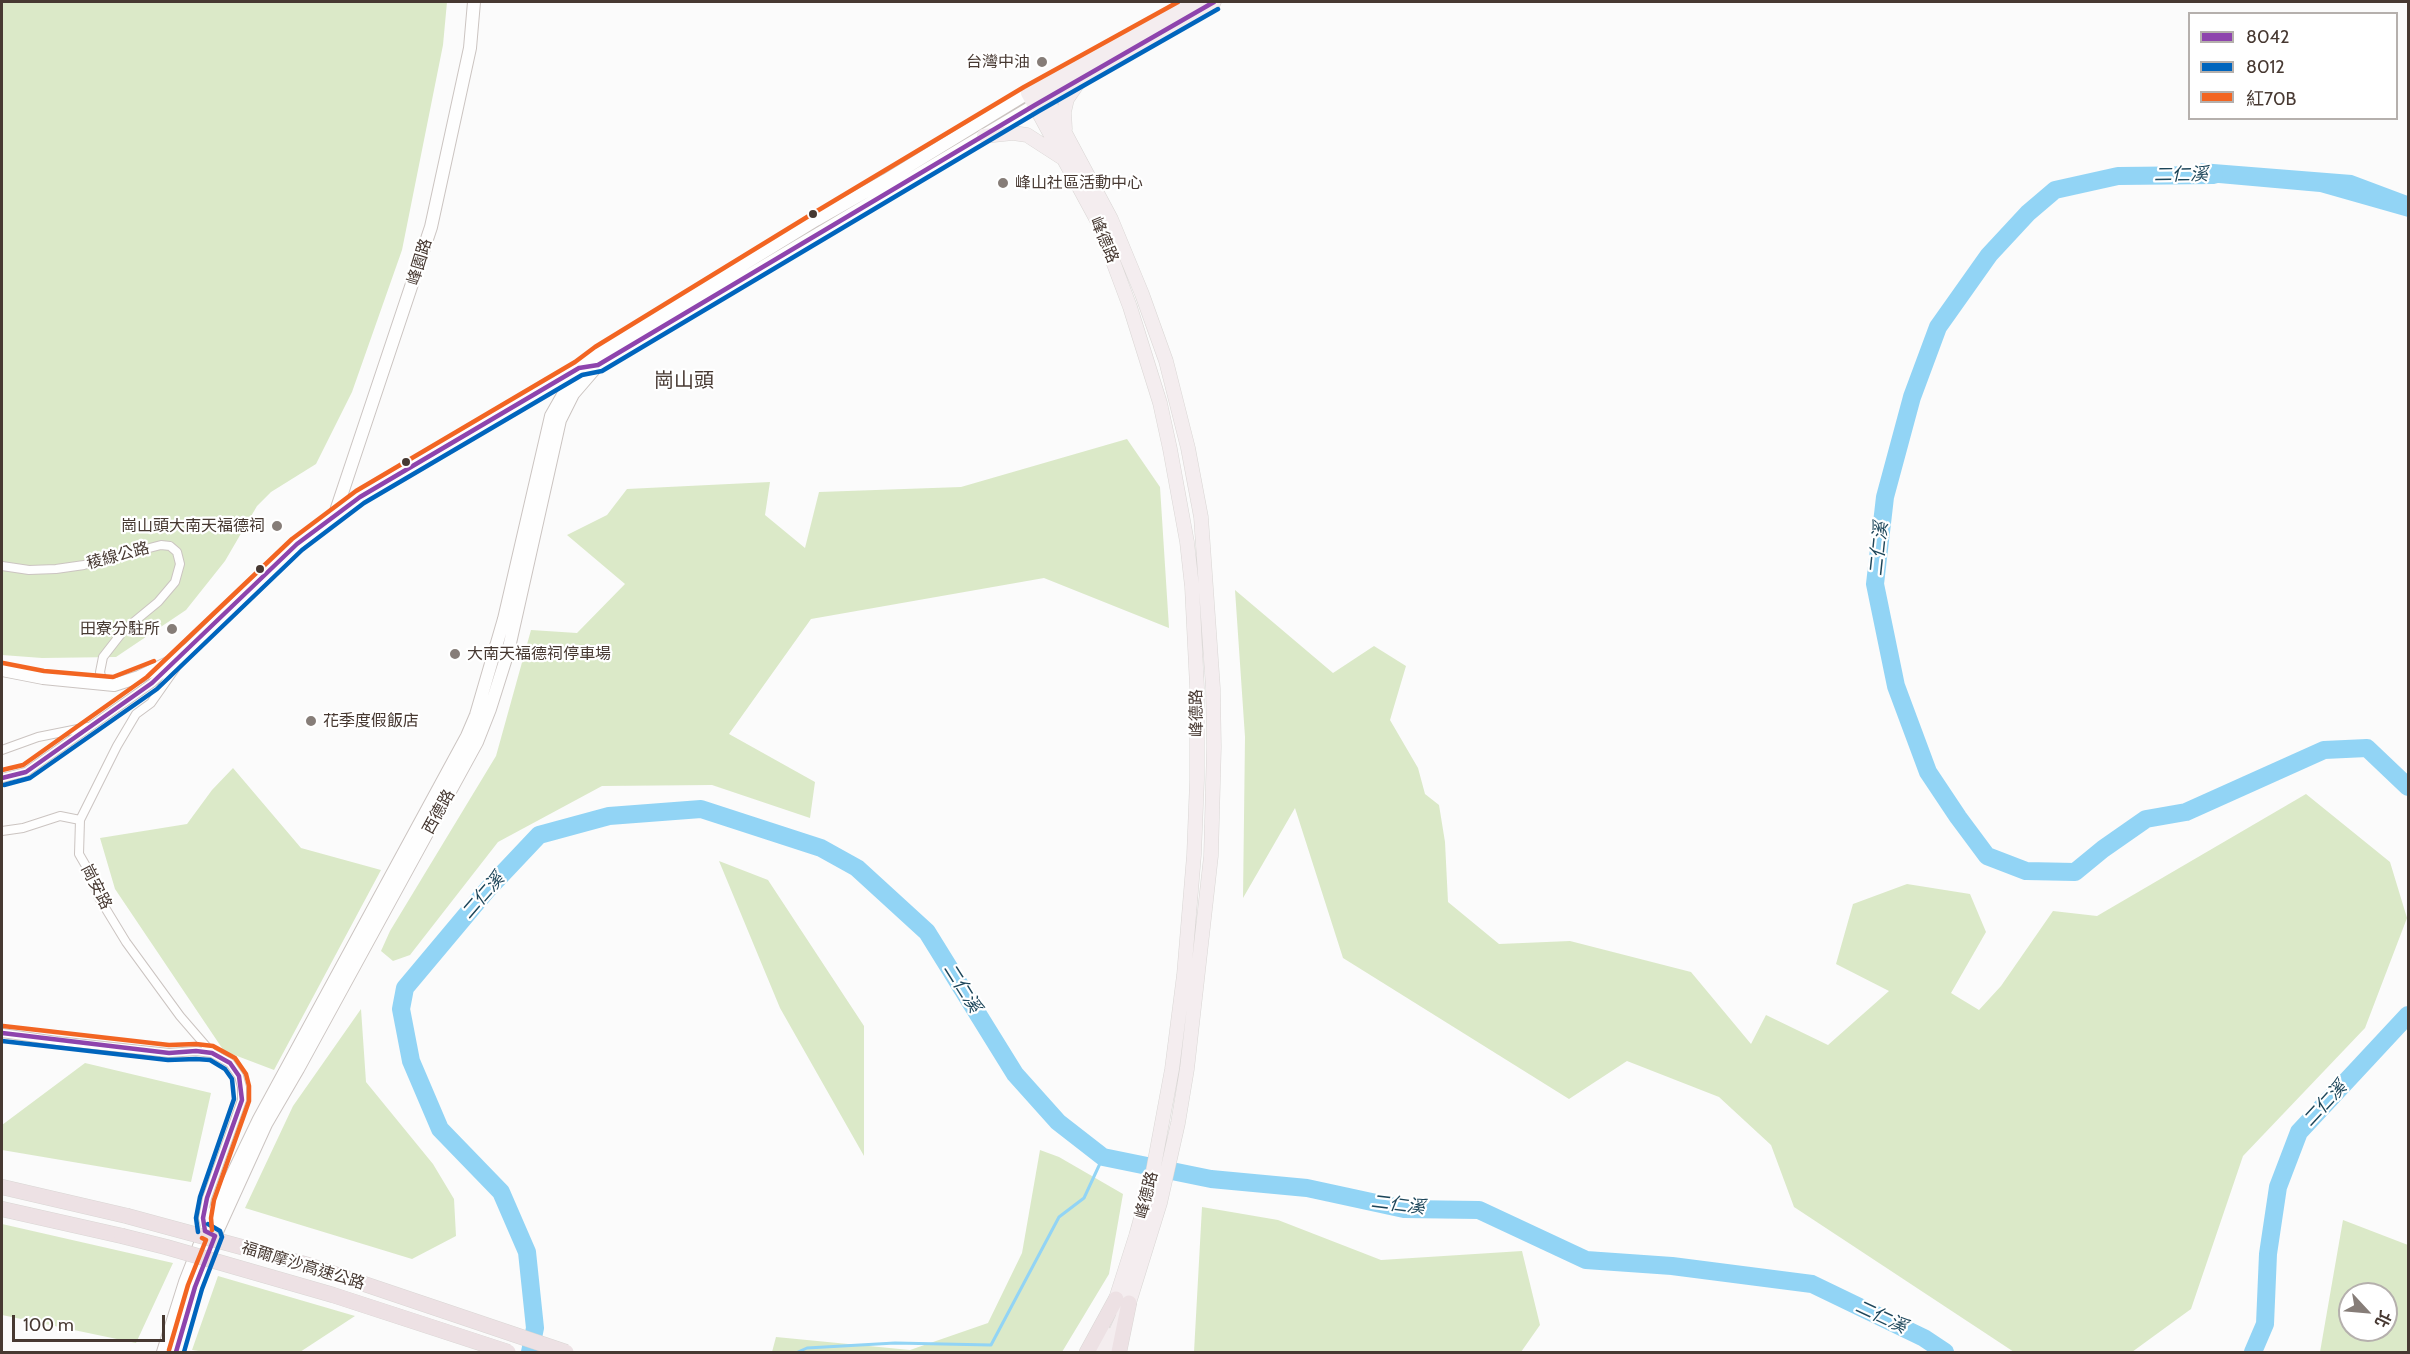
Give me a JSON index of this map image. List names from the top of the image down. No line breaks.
{"streets":{"highway":["福爾摩沙高速公路"],"main road":["峰德路"],"street":["峰園路","稜線公路","西德路","崗安路"]},"crossings":[["峰德路","崗安路"],["峰園路","崗安路"],["稜線公路","崗安路"],["西德路","崗安路"]],"districts":["崗山頭"],"water":["二仁溪"],"places":["台灣中油","峰山社區活動中心","崗山頭大南天福德祠","田寮分駐所","大南天福德祠停車場","花季度假飯店"],"lines":["transit line 8042","transit line 紅70B","transit line 8012"],"legend":["8042","8012","紅70B"],"scale_bar":"100 m","north":"bottom right"}
